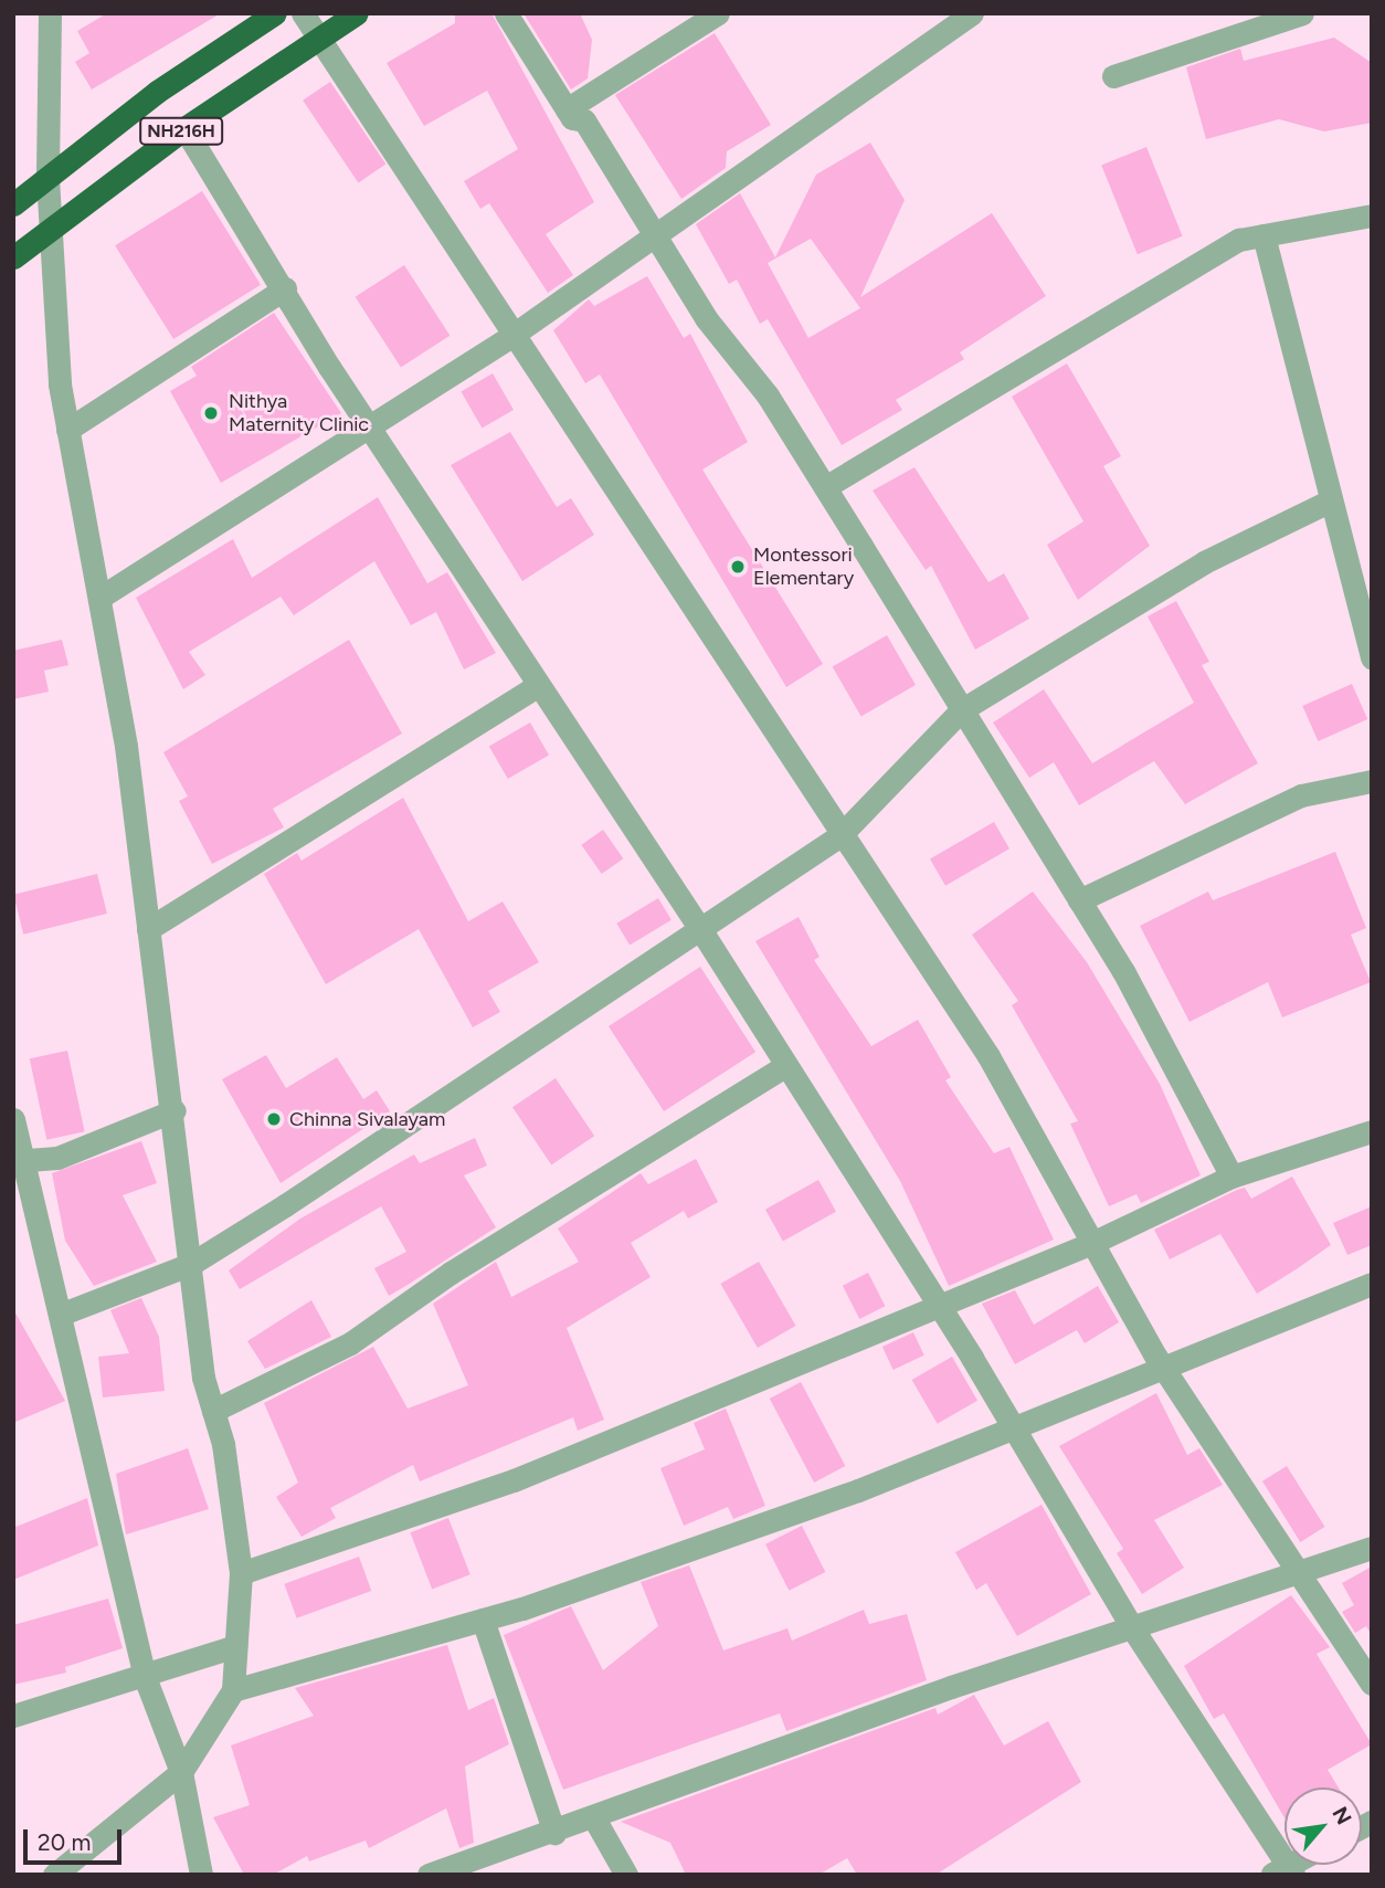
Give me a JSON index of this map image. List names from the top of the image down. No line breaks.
{"streets":{"highway":["NH216H"]},"places":["Nithya Maternity Clinic","Montessori Elementary","Chinna Sivalayam"],"scale_bar":"20 m","north":"top right"}
